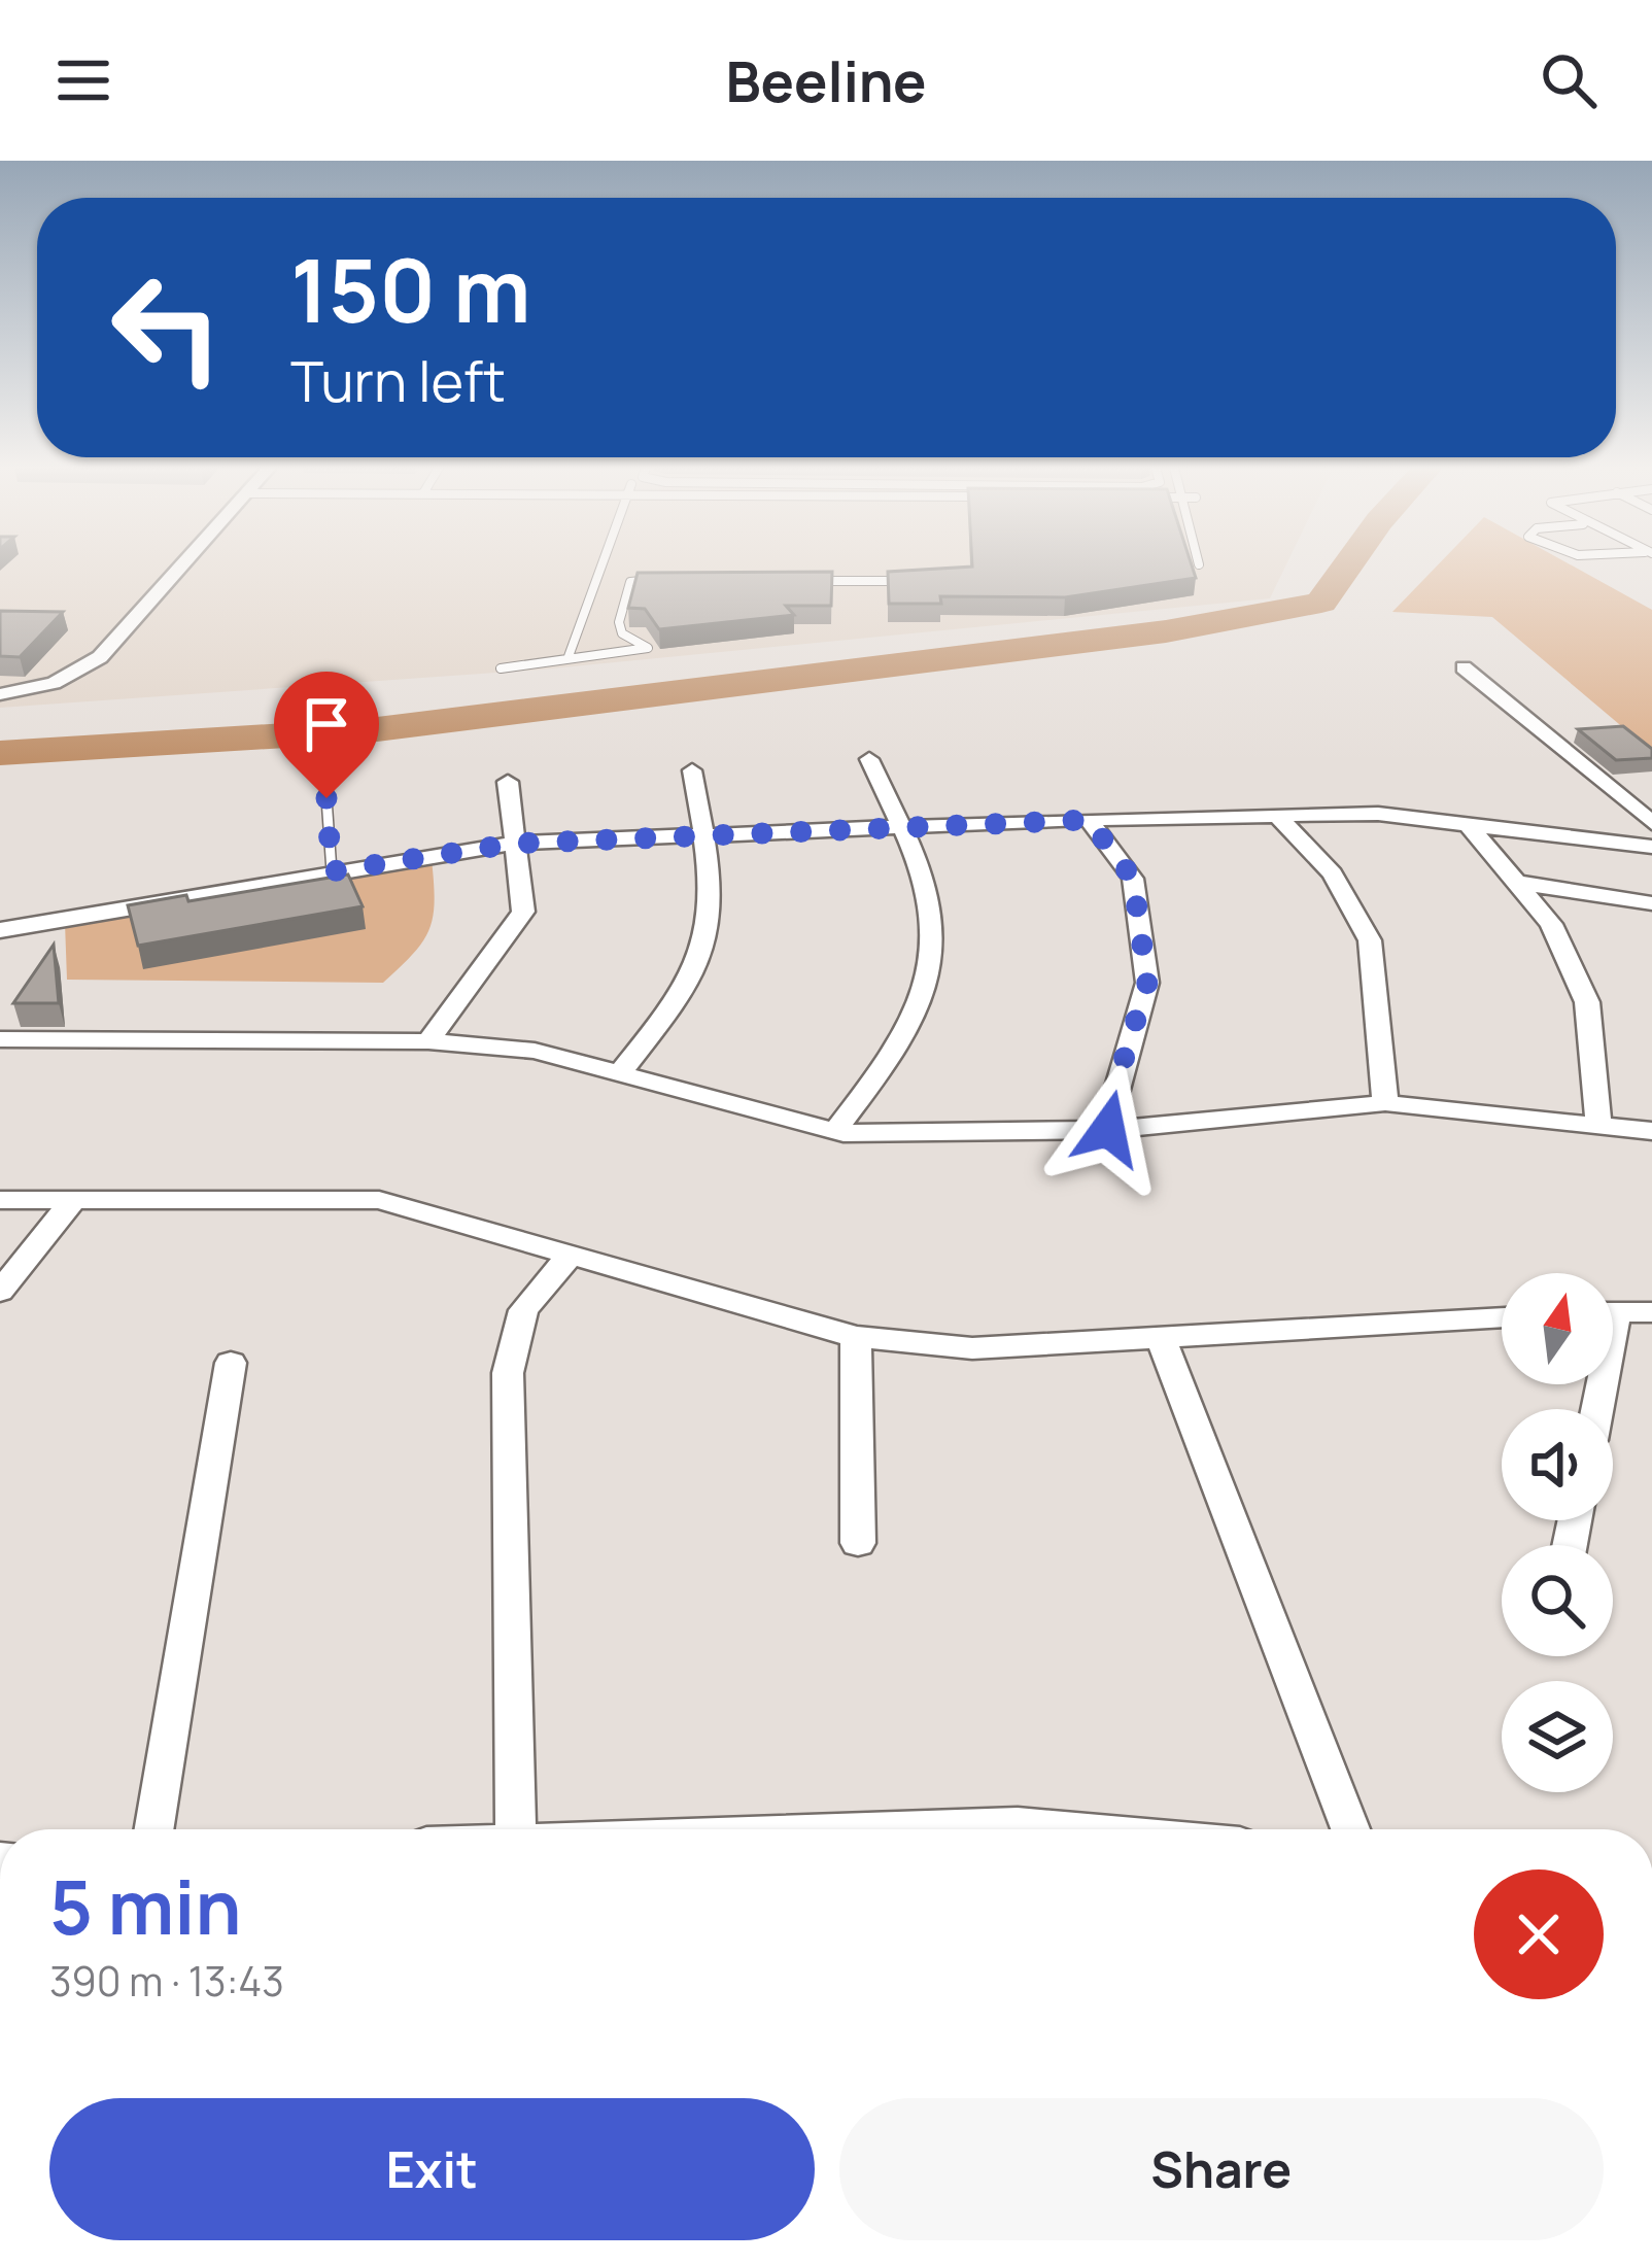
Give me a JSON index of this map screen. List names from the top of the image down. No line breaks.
{"north":"top","page":{"header":"Beeline","turn":["150 m","Turn left"],"heading":["5 min","390 m · 13:43"],"buttons":["Exit","Share"]}}
